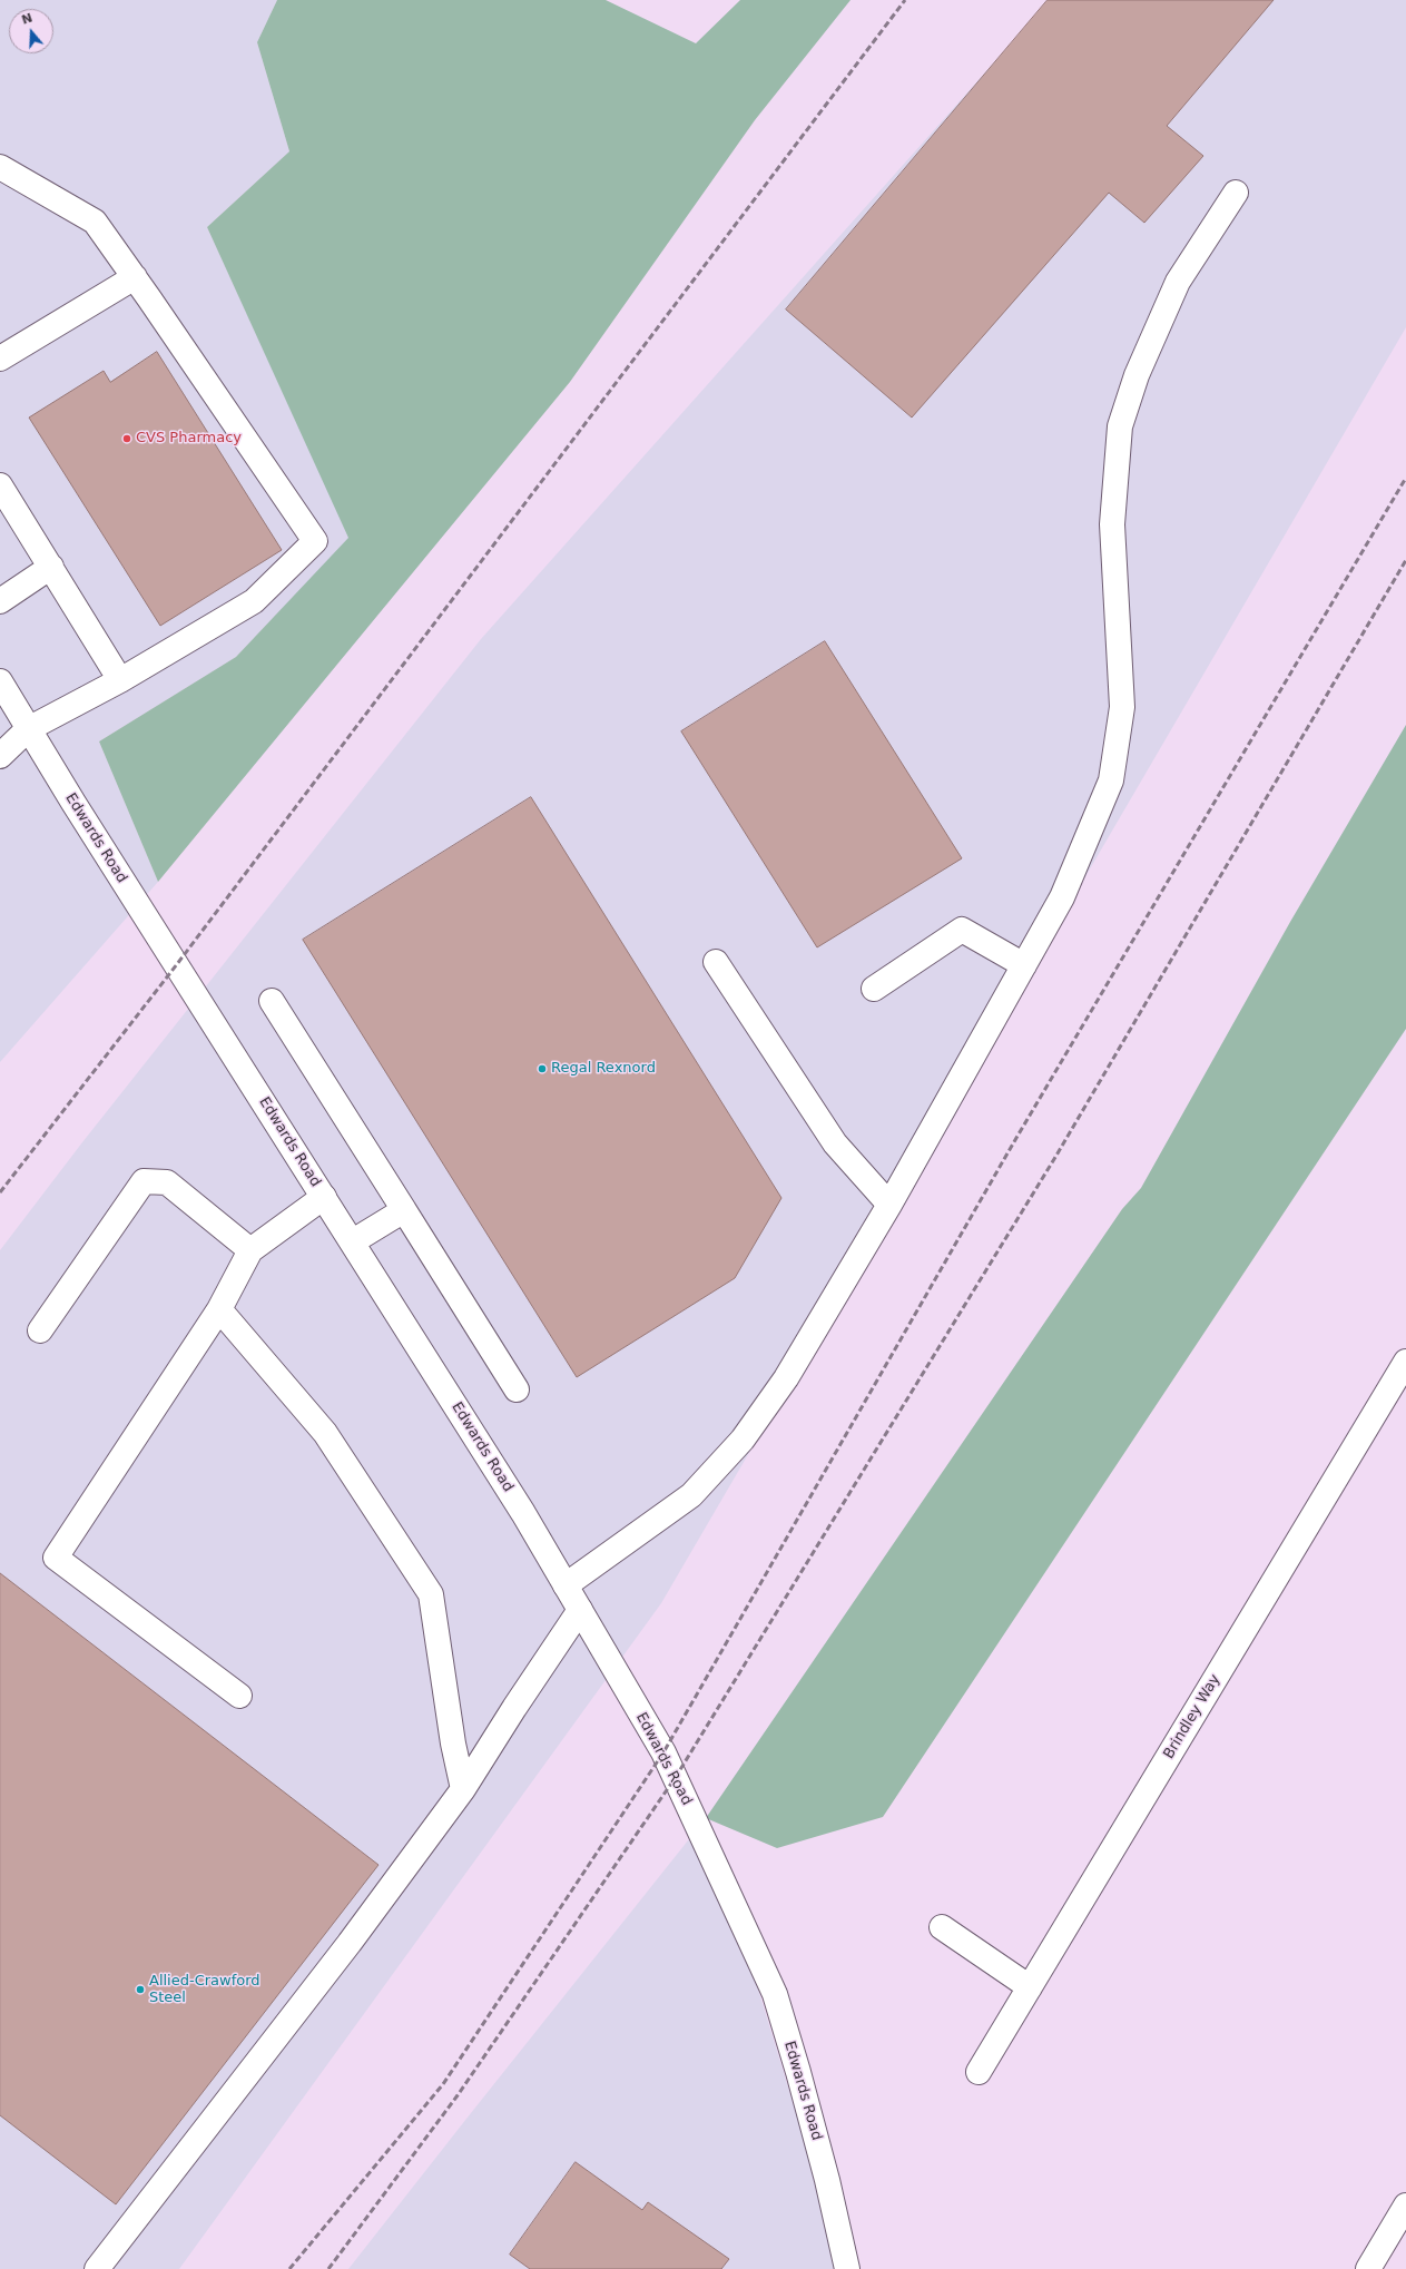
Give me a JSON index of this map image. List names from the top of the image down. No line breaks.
{"streets":{"main road":["Edwards Road","Brindley Way"]},"places":["CVS Pharmacy","Regal Rexnord","Allied-Crawford Steel"],"north":"top"}
